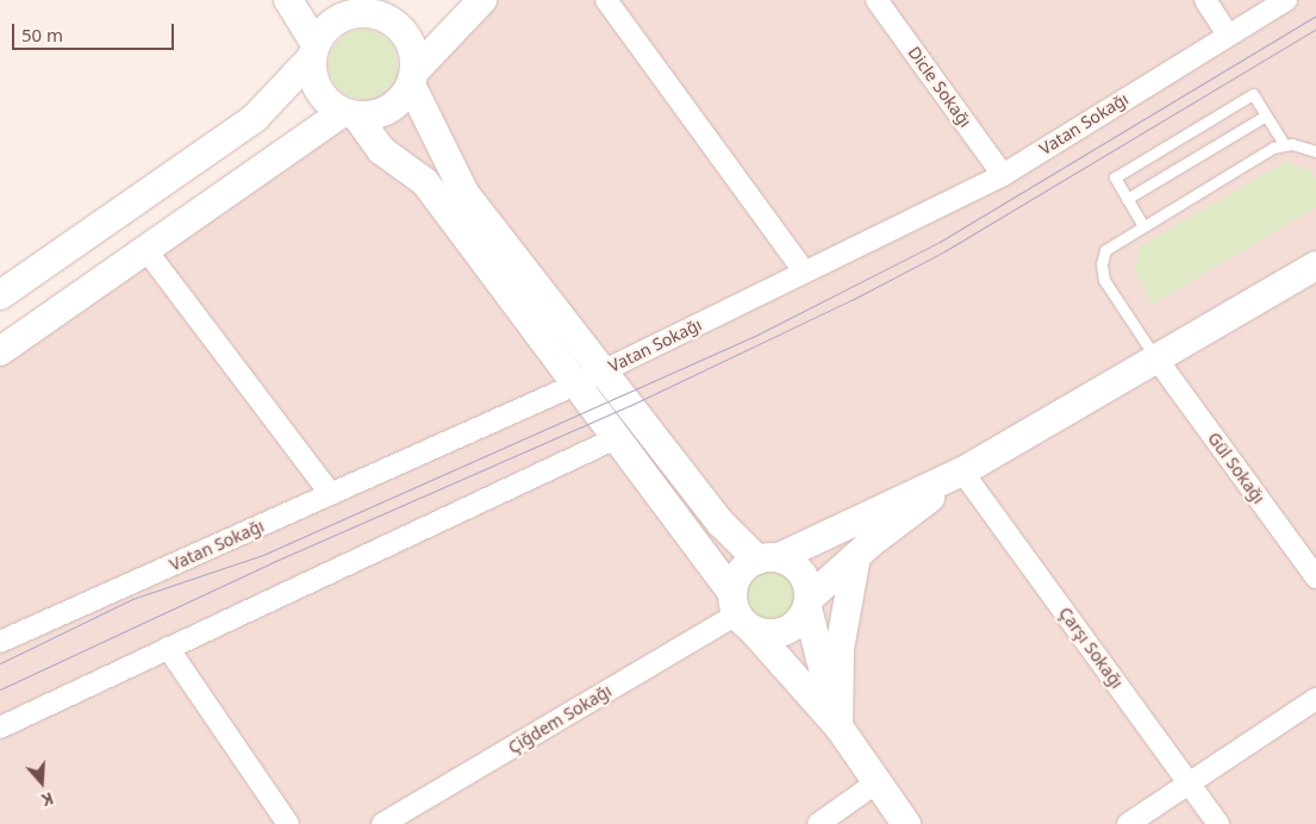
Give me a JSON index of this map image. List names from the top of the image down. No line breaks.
{"streets":{"street":["Dicle Sokağı","Vatan Sokağı","Gül Sokağı","Çarşı Sokağı","Çiğdem Sokağı"]},"crossings":[["Dicle Sokağı","Vatan Sokağı"]],"scale_bar":"50 m","north":"bottom"}
